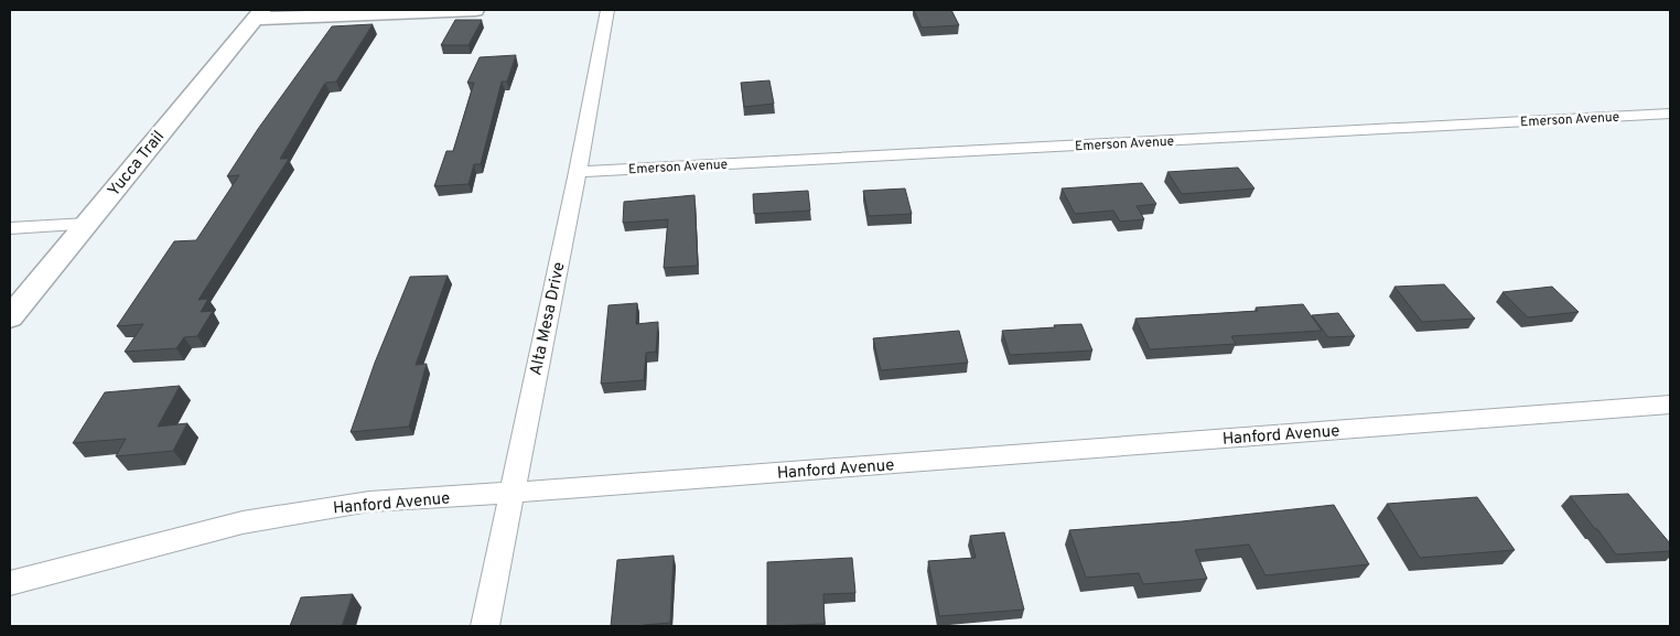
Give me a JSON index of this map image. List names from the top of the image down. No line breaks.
{"streets":{"main road":["Yucca Trail"],"street":["Emerson Avenue","Alta Mesa Drive","Hanford Avenue"]},"crossings":[["Emerson Avenue","Alta Mesa Drive"],["Alta Mesa Drive","Hanford Avenue"]]}
